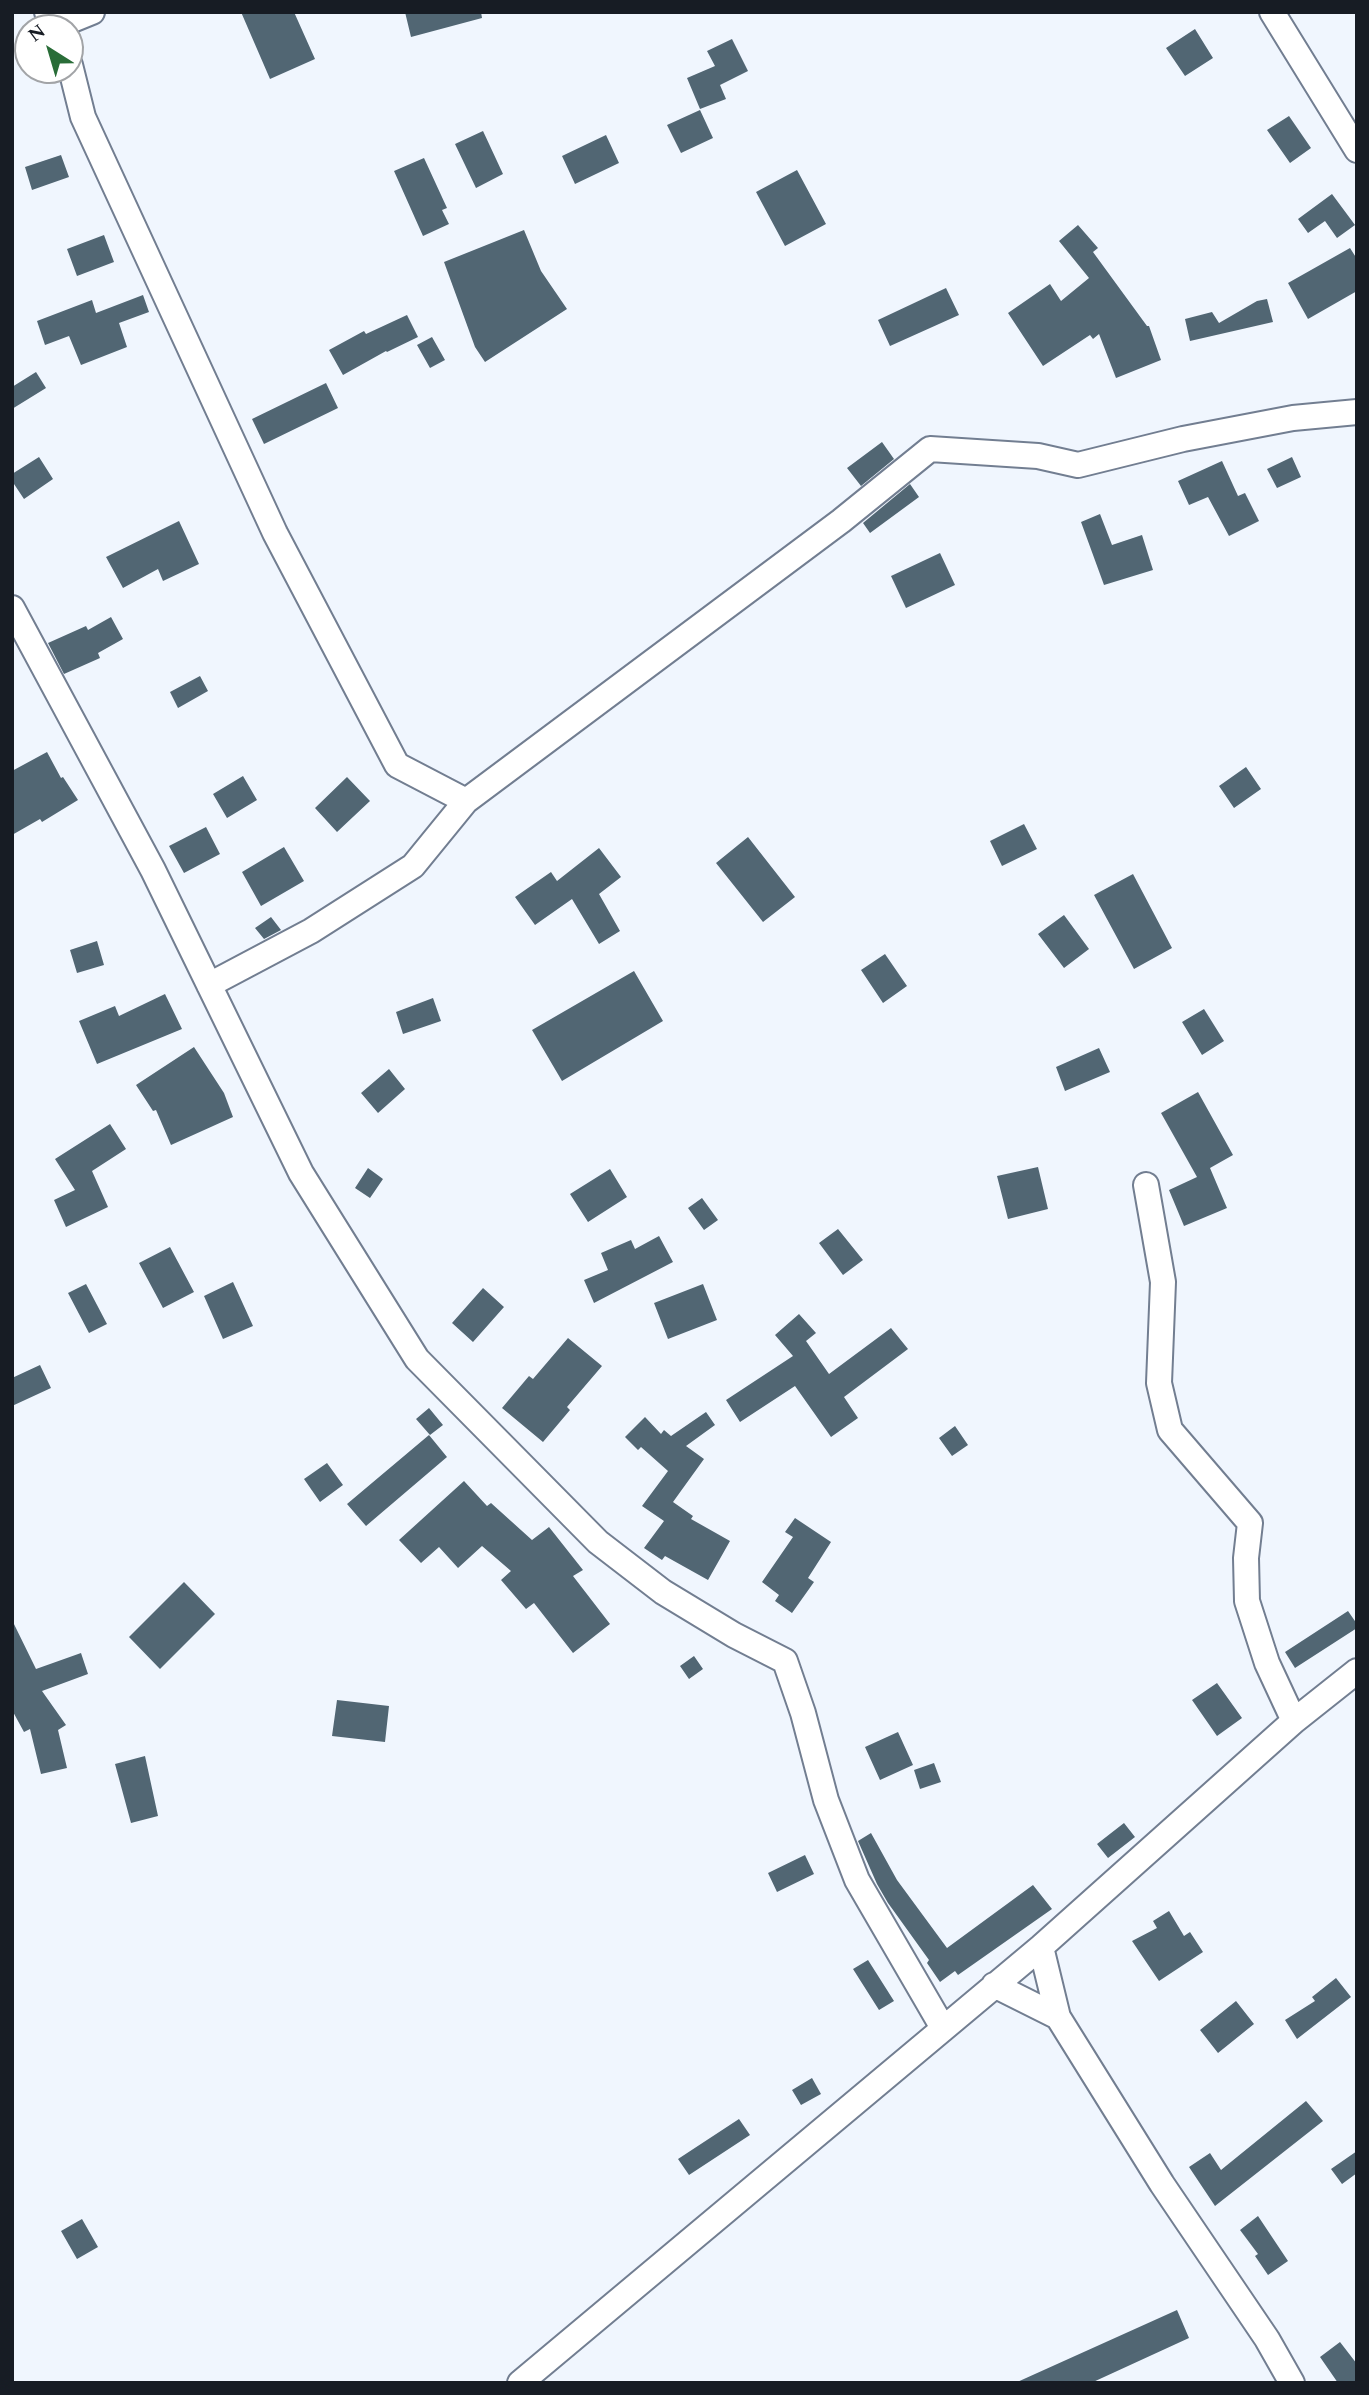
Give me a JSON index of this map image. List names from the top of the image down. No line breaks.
{"north":"top left"}
